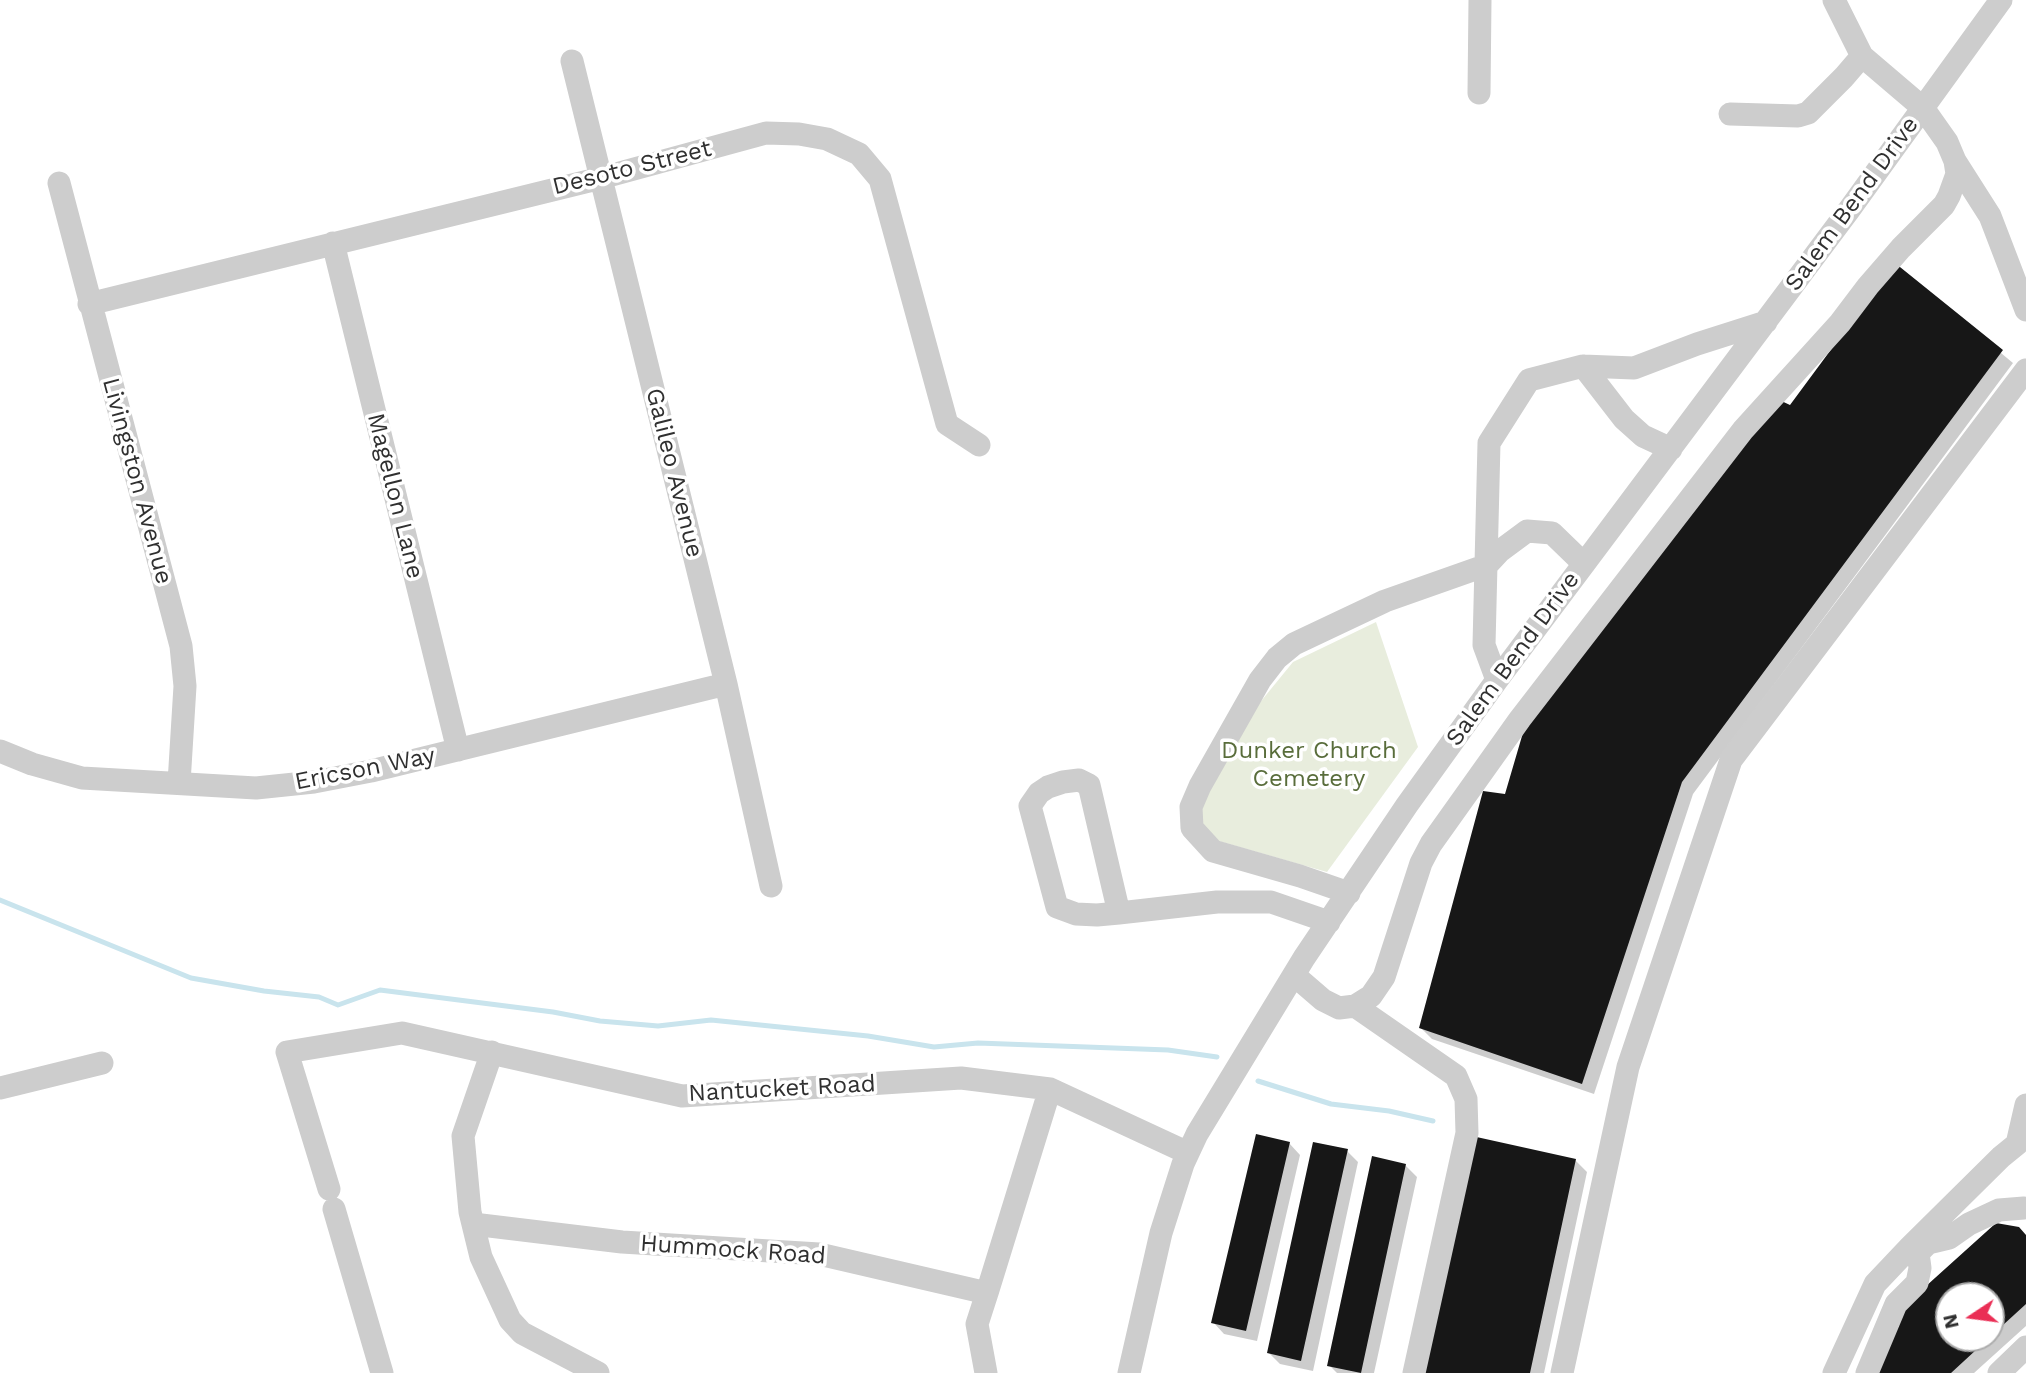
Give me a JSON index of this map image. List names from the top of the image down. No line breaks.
{"streets":{"street":["Desoto Street","Salem Bend Drive","Galileo Avenue","Livingston Avenue","Magellon Lane","Ericson Way","Nantucket Road","Hummock Road"]},"crossings":[["Desoto Street","Galileo Avenue"],["Desoto Street","Livingston Avenue"],["Desoto Street","Magellon Lane"],["Salem Bend Drive","Nantucket Road"],["Galileo Avenue","Ericson Way"],["Livingston Avenue","Ericson Way"],["Magellon Lane","Ericson Way"]],"parks":["Dunker Church Cemetery"],"north":"left"}
